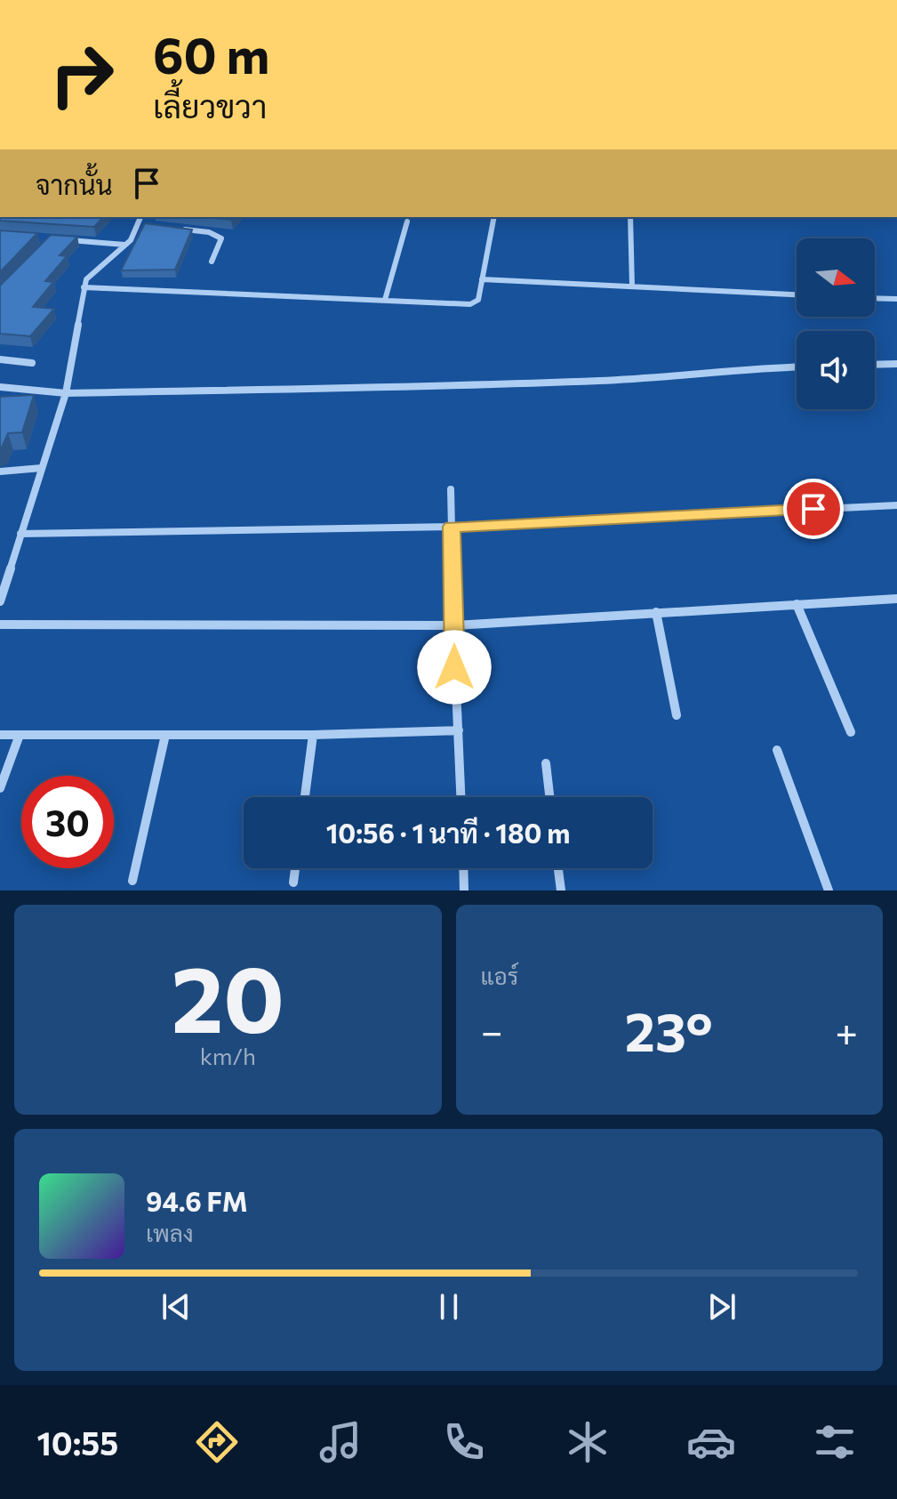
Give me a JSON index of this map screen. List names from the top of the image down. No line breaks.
{"north":"right","page":{"turn":["60 m","เลี้ยวขวา"],"then":"จากนั้น","limit":"30","trip":"10:56 · 1 นาที · 180 m","tile":[["20","km/h"],"แอร์"],"heat":["−","23°","+"],"song":["94.6 FM","เพลง"],"tabs":"10:55"}}
